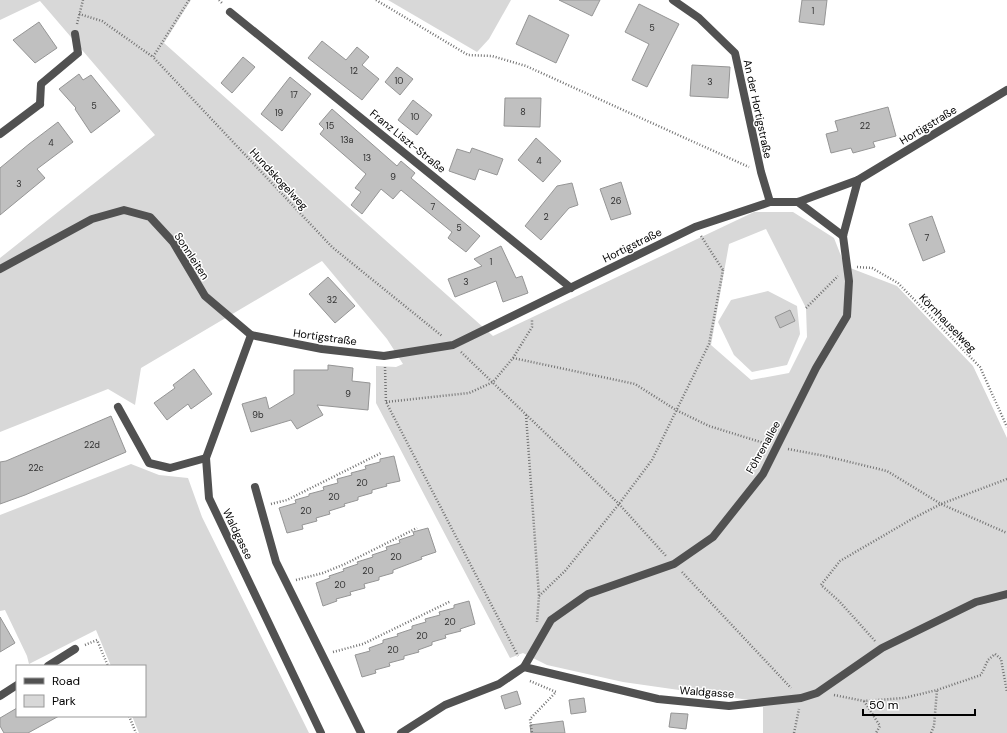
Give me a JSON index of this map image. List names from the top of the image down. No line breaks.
{"streets":{"street":["An der Hortigstraße","Hortigstraße","Franz Liszt-Straße","Sonnleiten","Föhrenallee","Waldgasse"],"path":["Hundskogelweg","Körnhauselweg"]},"crossings":[["An der Hortigstraße","Hortigstraße"],["Hortigstraße","Franz Liszt-Straße"],["Hortigstraße","Hundskogelweg"],["Hortigstraße","Sonnleiten"],["Hortigstraße","Föhrenallee"],["Hortigstraße","Waldgasse"],["Hundskogelweg","Föhrenallee"],["Hundskogelweg","Waldgasse"],["Sonnleiten","Waldgasse"],["Körnhauselweg","Föhrenallee"],["Föhrenallee","Waldgasse"]],"house_numbers":["1","5","12","10","3","17","5","8","19","10","15","22","13a","4","13","4","9","3","26","7","2","5","7","1","3","32","9","9b","22d","22c","20","20","20","20","20","20","20","20","20"],"legend":["Road","Park"],"scale_bar":"50 m"}
